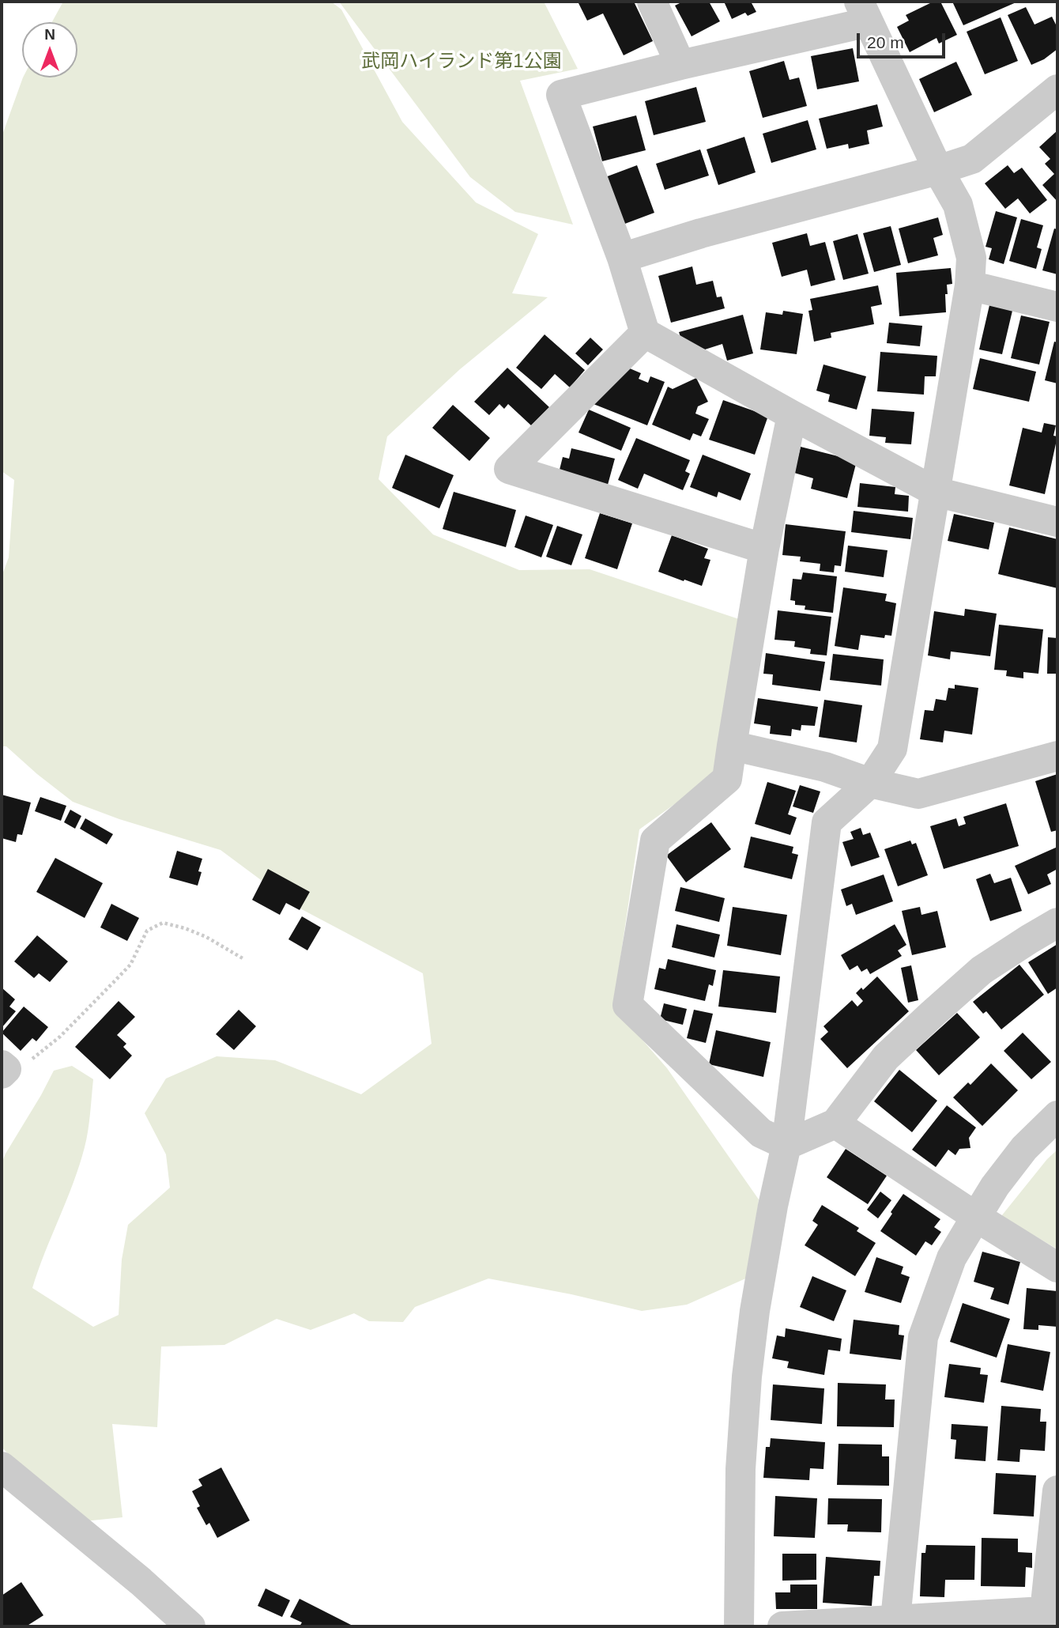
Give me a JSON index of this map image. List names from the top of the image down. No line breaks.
{"parks":["武岡ハイランド第1公園"],"scale_bar":"20 m","north":"top"}
